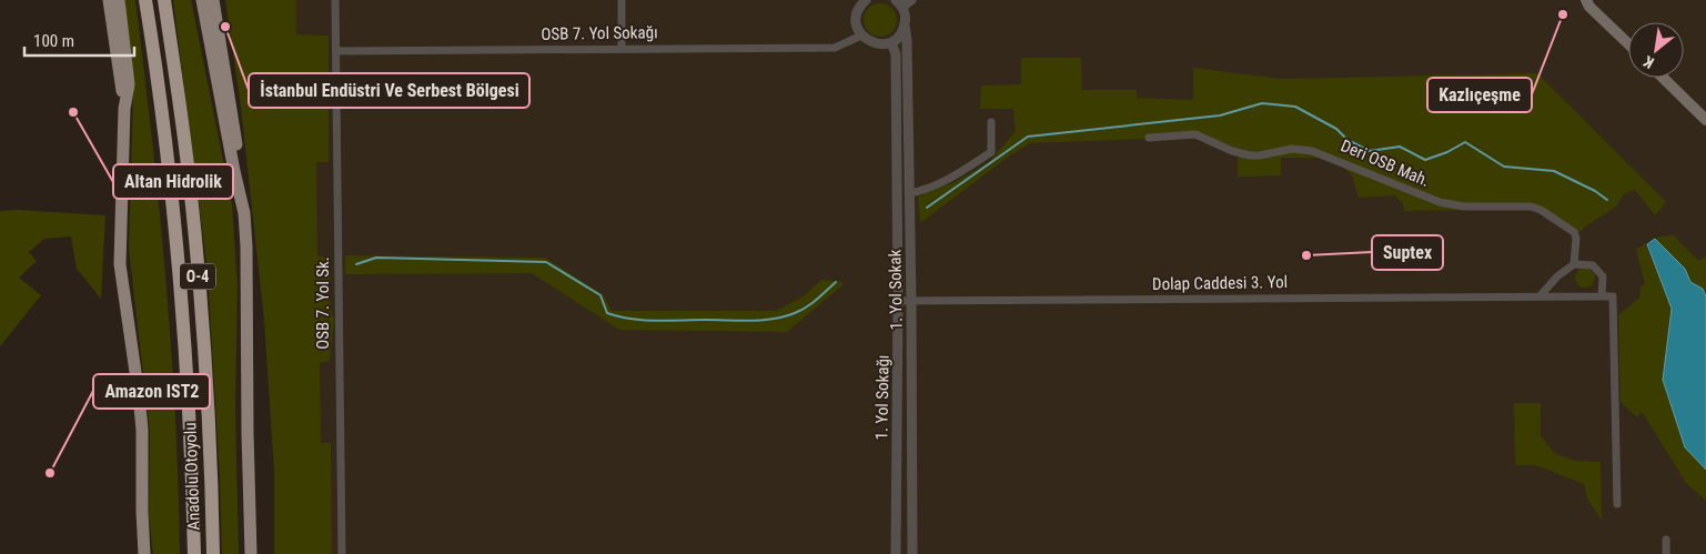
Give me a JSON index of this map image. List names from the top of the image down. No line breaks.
{"streets":{"highway":["O-4","Anadolu Otoyolu"],"street":["OSB 7. Yol Sokağı","Deri OSB Mah.","Dolap Caddesi 3. Yol","1. Yol Sokak","OSB 7. Yol Sk.","1. Yol Sokağı"]},"crossings":[["OSB 7. Yol Sokağı","OSB 7. Yol Sk."],["Dolap Caddesi 3. Yol","1. Yol Sokak"],["Dolap Caddesi 3. Yol","1. Yol Sokağı"]],"places":["Kazlıçeşme","İstanbul Endüstri Ve Serbest Bölgesi","Altan Hidrolik","Suptex","Amazon IST2"],"scale_bar":"100 m","north":"bottom left"}
